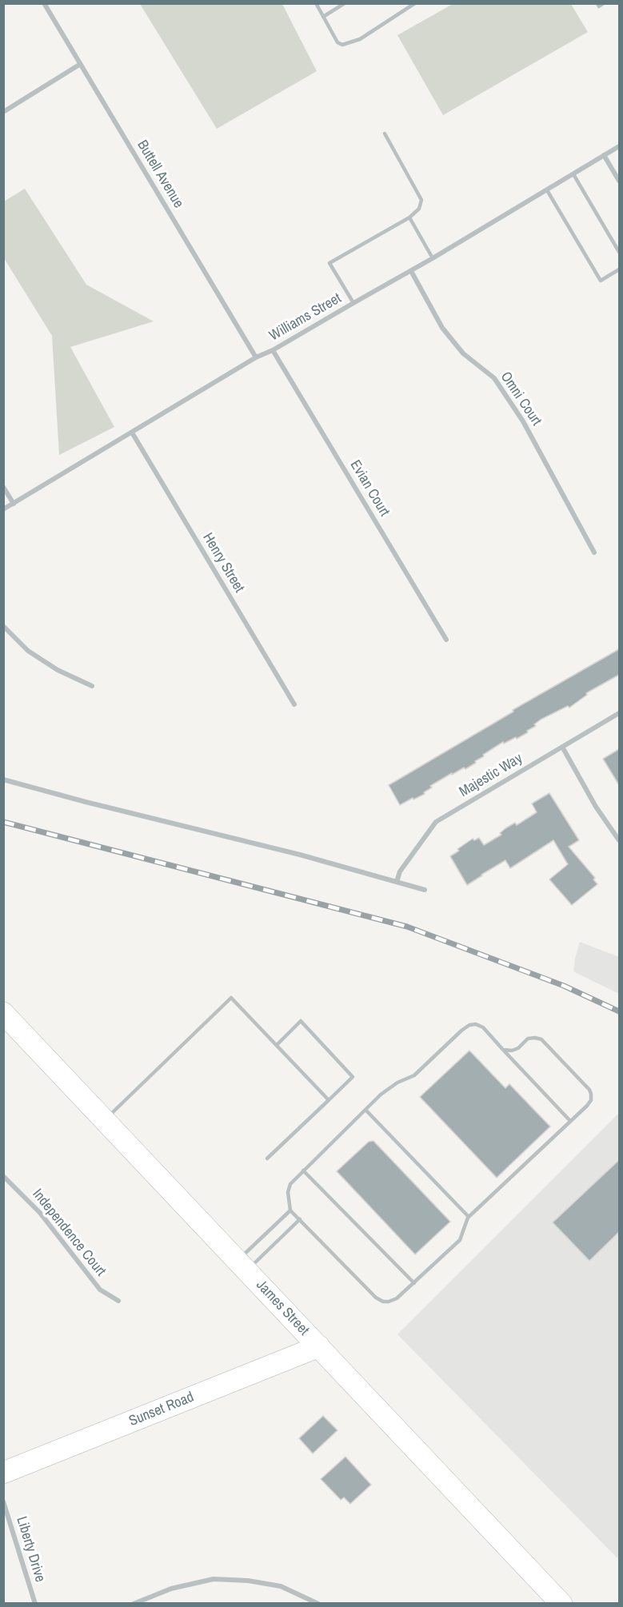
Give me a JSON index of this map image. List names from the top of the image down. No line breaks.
{"streets":{"street":["Buttell Avenue","Williams Street","Omni Court","Evian Court","Henry Street","Majestic Way","Independence Court","James Street","Sunset Road","Liberty Drive"]},"crossings":[["Buttell Avenue","Williams Street"],["Williams Street","Omni Court"],["Williams Street","Evian Court"],["Williams Street","Henry Street"],["James Street","Sunset Road"]]}
